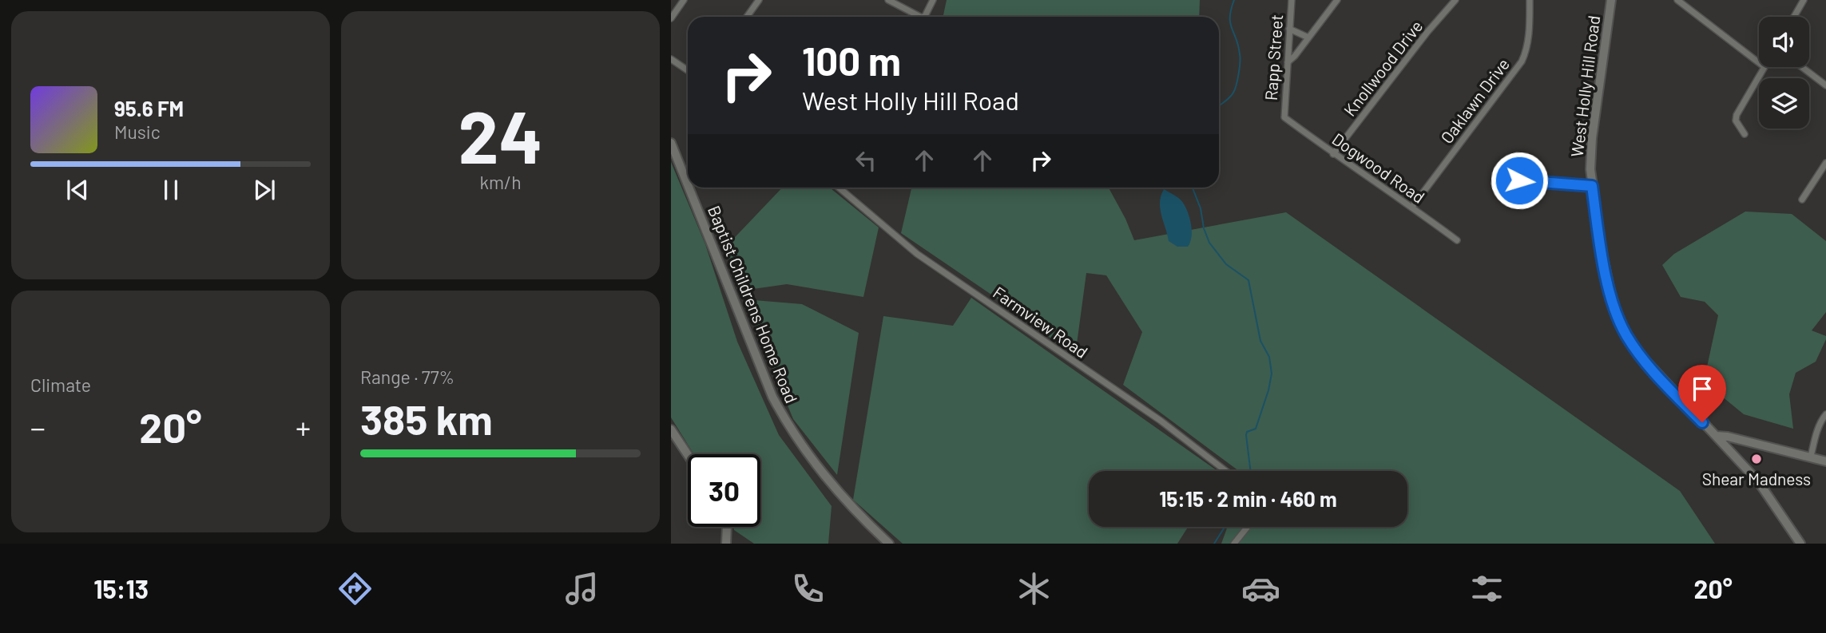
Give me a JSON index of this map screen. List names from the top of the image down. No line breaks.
{"streets":{"street":["Rapp Street","Knollwood Drive","West Holly Hill Road","Oaklawn Drive","Dogwood Road","Baptist Childrens Home Road","Farmview Road"]},"crossings":[["Rapp Street","Dogwood Road"],["Knollwood Drive","Dogwood Road"],["Oaklawn Drive","Dogwood Road"]],"places":["Shear Madness"],"page":{"tile":[["24","km/h"],"Climate",["Range · 77%","385 km"]],"turn":["100 m","West Holly Hill Road"],"song":["95.6 FM","Music"],"heat":["−","20°","+"],"limit":"30","trip":"15:15 · 2 min · 460 m","tabs":["15:13","20°"]}}
